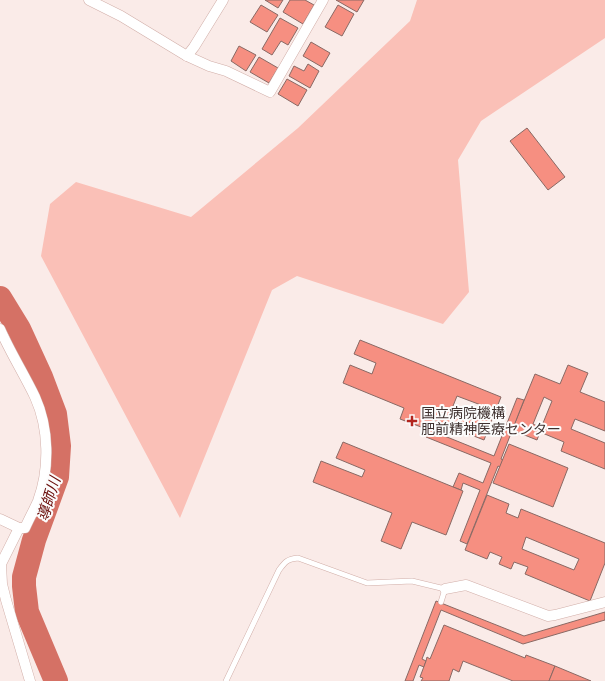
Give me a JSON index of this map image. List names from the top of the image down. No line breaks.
{"water":["導師川"],"places":{"health":["国立病院機構 肥前精神医療センター"]}}
